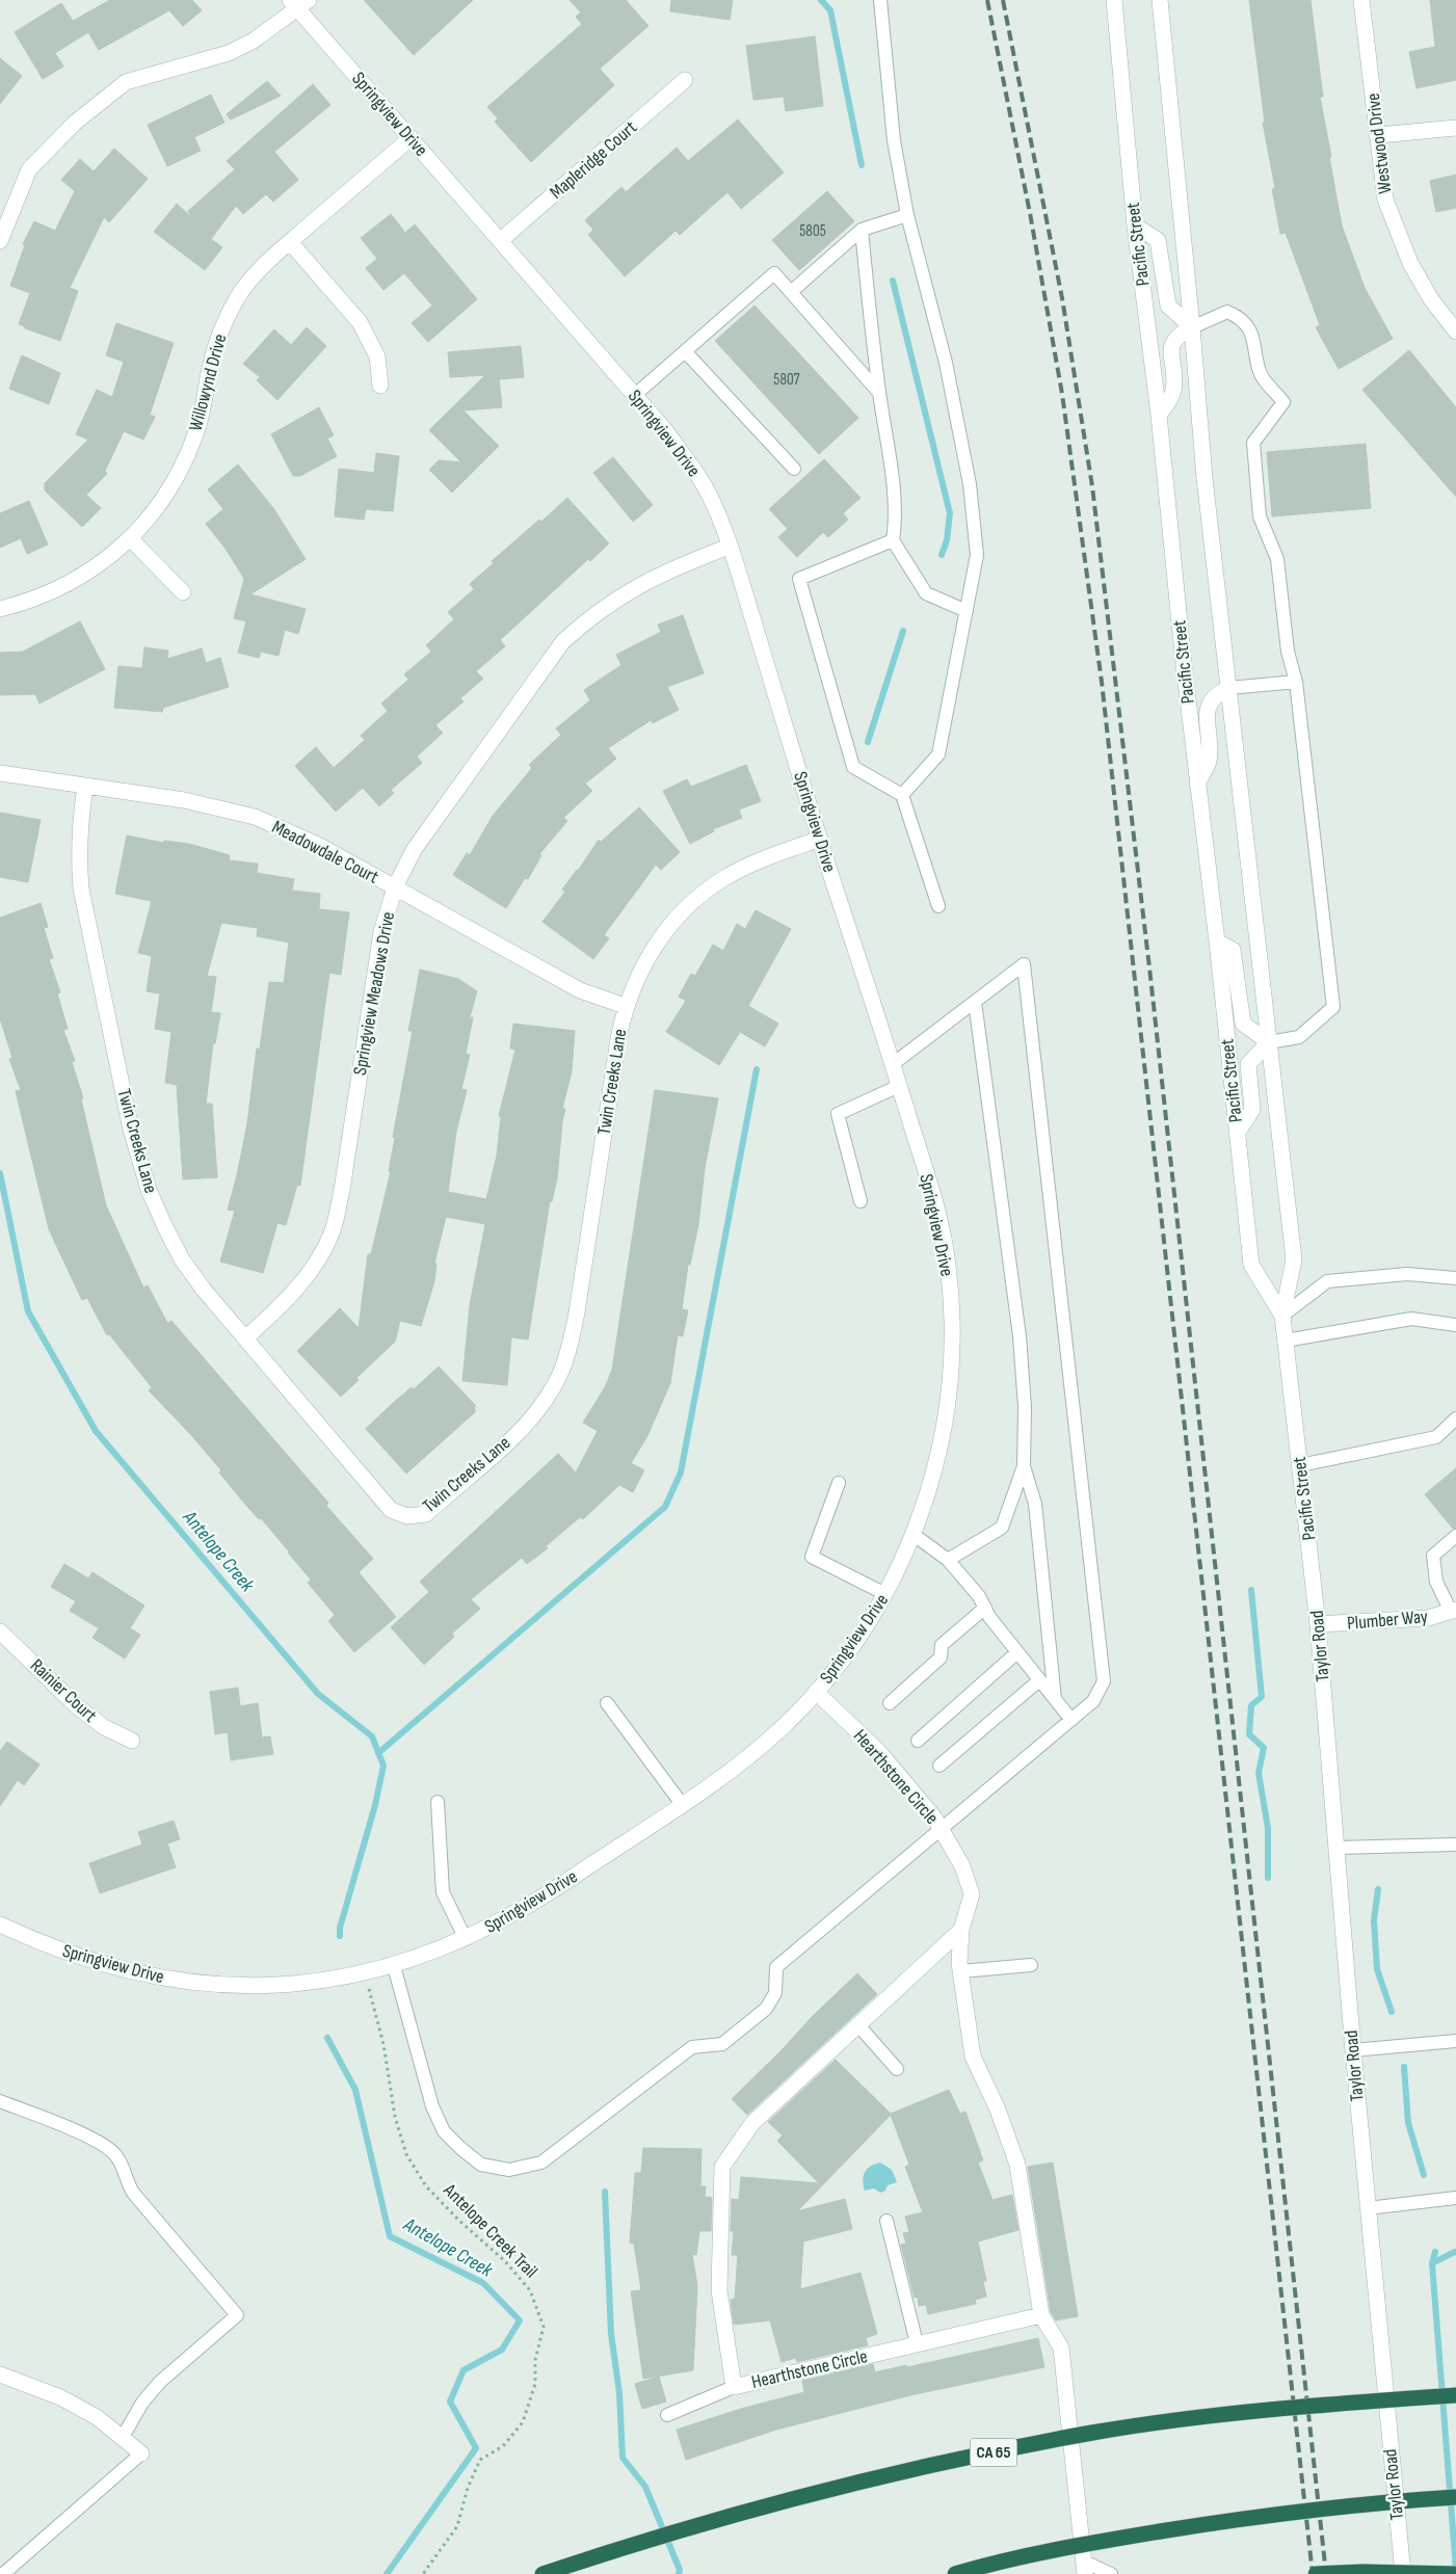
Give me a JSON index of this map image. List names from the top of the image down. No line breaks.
{"streets":{"highway":["CA 65"],"street":["Springview Drive","Westwood Drive","Mapleridge Court","Pacific Street","Willowynd Drive","Meadowdale Court","Springview Meadows Drive","Twin Creeks Lane","Plumber Way","Taylor Road","Rainier Court","Hearthstone Circle"],"path":["Antelope Creek Trail"]},"crossings":[["Springview Drive","Mapleridge Court"],["Springview Drive","Willowynd Drive"],["Springview Drive","Springview Meadows Drive"],["Springview Drive","Twin Creeks Lane"],["Springview Drive","Hearthstone Circle"],["Springview Drive","Antelope Creek Trail"],["Pacific Street","Taylor Road"],["Meadowdale Court","Springview Meadows Drive"],["Meadowdale Court","Twin Creeks Lane"],["Springview Meadows Drive","Twin Creeks Lane"],["Plumber Way","Taylor Road"]],"water":["Antelope Creek"],"house_numbers":["5805","5807"]}
